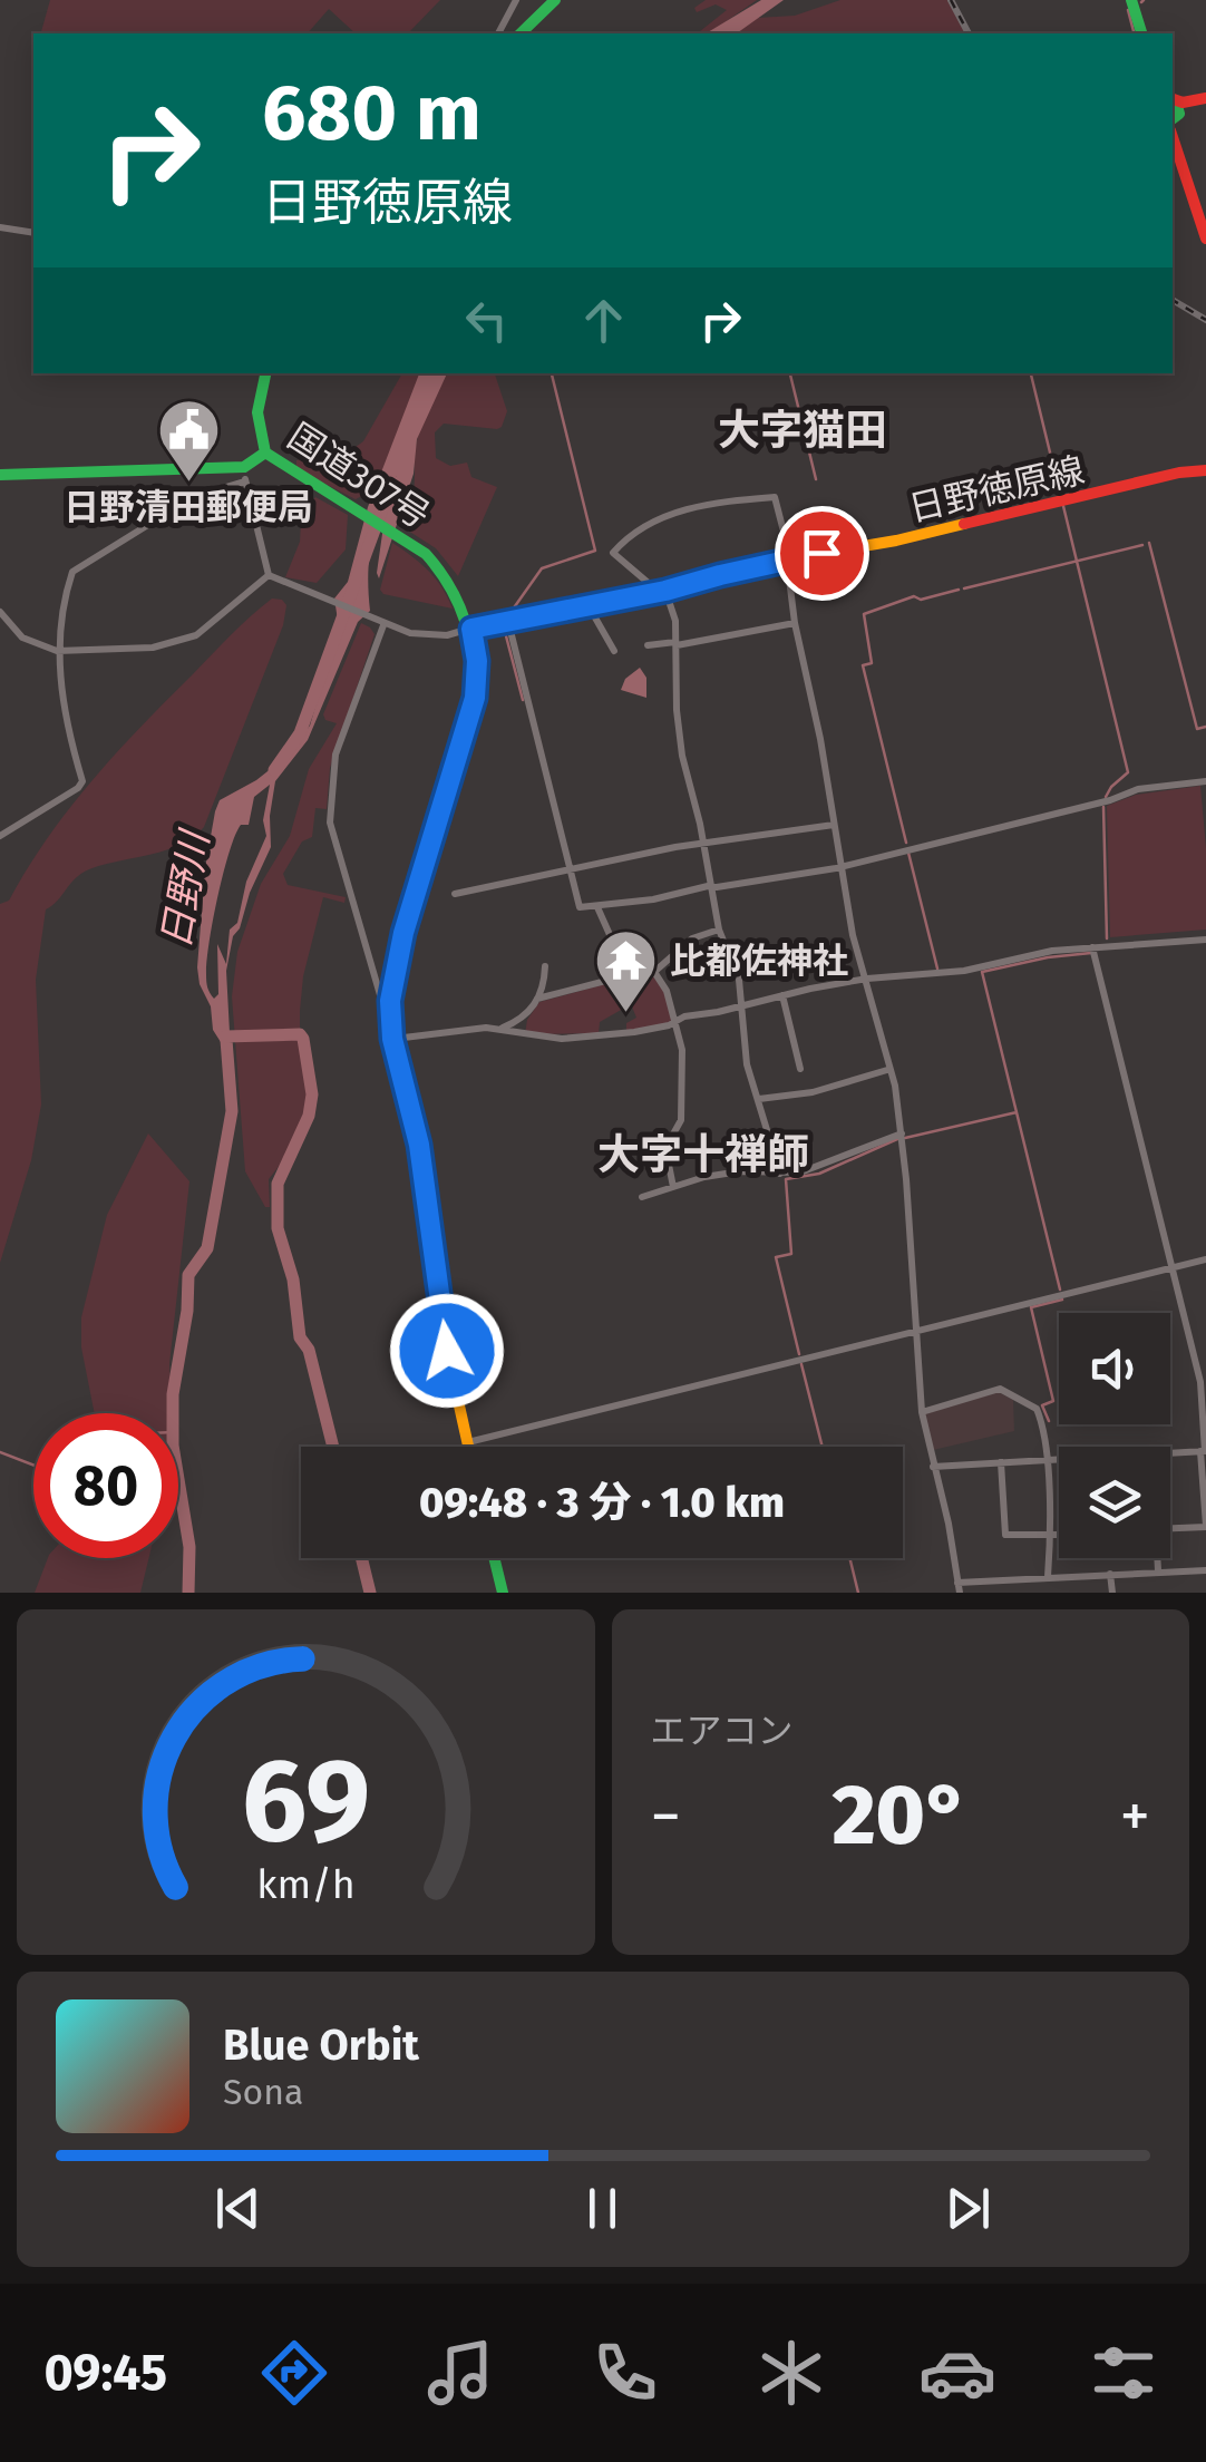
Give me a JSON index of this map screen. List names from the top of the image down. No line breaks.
{"streets":{"main road":["国道307号","日野徳原線"]},"crossings":[["国道307号","日野徳原線"]],"districts":["大字猫田","大字十禅師"],"water":["日野川"],"places":{"public building":["日野清田郵便局"],"temple":["比都佐神社"]},"page":{"turn":["680 m","日野徳原線"],"limit":"80","trip":"09:48 · 3 分 · 1.0 km","tile":"エアコン","heat":["−","20°","+"],"song":["Blue Orbit","Sona"],"tabs":"09:45","gauge":["69","km/h"]}}
